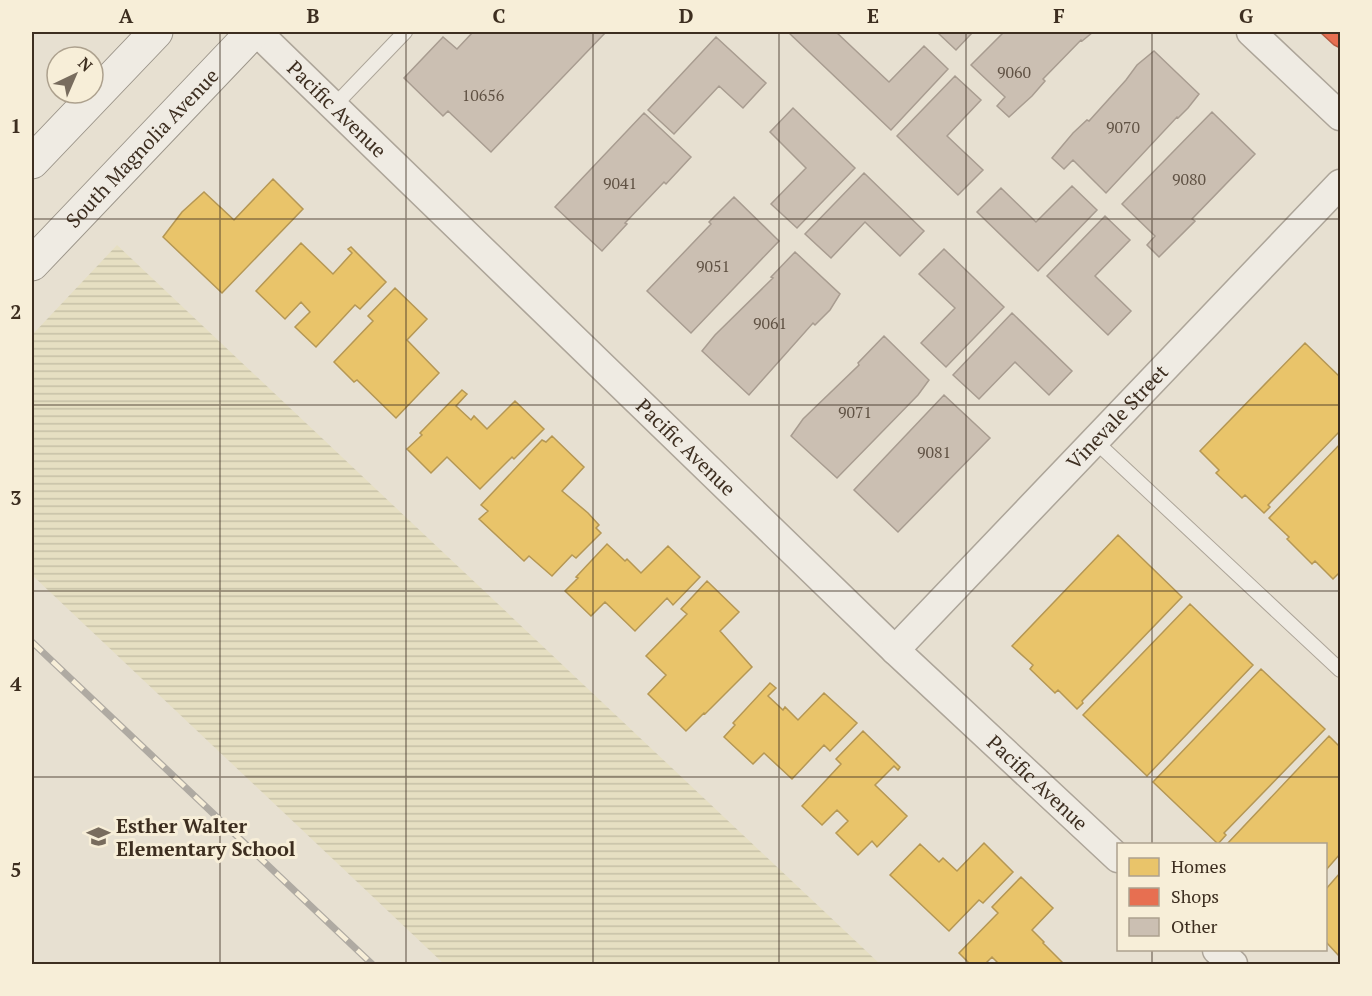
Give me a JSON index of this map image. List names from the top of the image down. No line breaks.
{"streets":{"main road":["South Magnolia Avenue"],"street":["Pacific Avenue","Vinevale Street"]},"crossings":[["Pacific Avenue","Vinevale Street"]],"places":{"school or university":["Esther Walter Elementary School"]},"house_numbers":["9060","10656","9070","9080","9041","9051","9061","9071","9081"],"legend":["Homes","Shops","Other"],"north":"top right","grid":{"columns":["A","B","C","D","E","F","G"],"rows":["1","2","3","4","5"]}}
